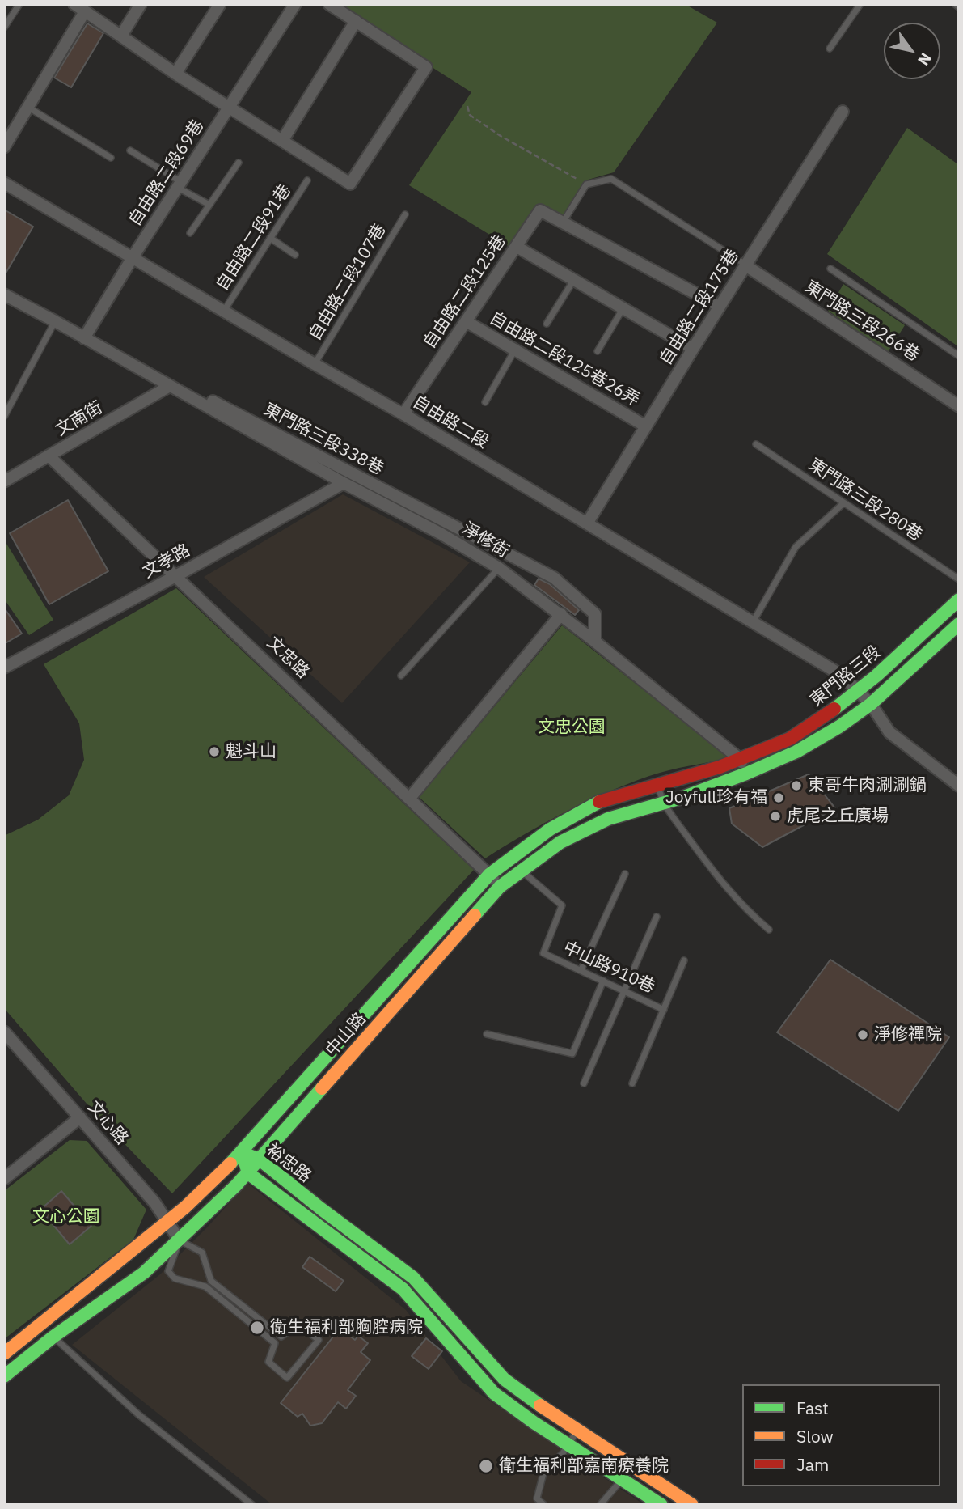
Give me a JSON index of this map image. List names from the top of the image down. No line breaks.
{"streets":{"main road":["東門路三段","中山路","裕忠路"],"street":["自由路二段69巷","自由路二段125巷","自由路二段175巷","東門路三段266巷","自由路二段125巷26弄","文南街","自由路二段","東門路三段338巷","淨修街","文孝路","文忠路","文心路"],"lane":["自由路二段91巷","自由路二段107巷","東門路三段280巷","中山路910巷"]},"crossings":[["自由路二段69巷","自由路二段"],["自由路二段69巷","東門路三段338巷"],["自由路二段91巷","自由路二段"],["自由路二段107巷","自由路二段"],["自由路二段125巷","自由路二段125巷26弄"],["自由路二段125巷","自由路二段"],["自由路二段175巷","東門路三段266巷"],["自由路二段175巷","自由路二段125巷26弄"],["自由路二段175巷","自由路二段"],["文南街","東門路三段338巷"],["文南街","淨修街"],["文南街","文忠路"],["自由路二段","東門路三段"],["東門路三段338巷","淨修街"],["淨修街","文孝路"],["淨修街","東門路三段"],["淨修街","中山路"],["文孝路","文忠路"],["文忠路","中山路"],["東門路三段","中山路"],["中山路910巷","中山路"],["中山路","文心路"],["中山路","裕忠路"]],"parks":["文忠公園","文心公園"],"places":["魁斗山","東哥牛肉涮涮鍋","Joyfull珍有福","虎尾之丘廣場","淨修禪院","衛生福利部胸腔病院","衛生福利部嘉南療養院"],"legend":["Fast","Slow","Jam"],"north":"bottom right"}
